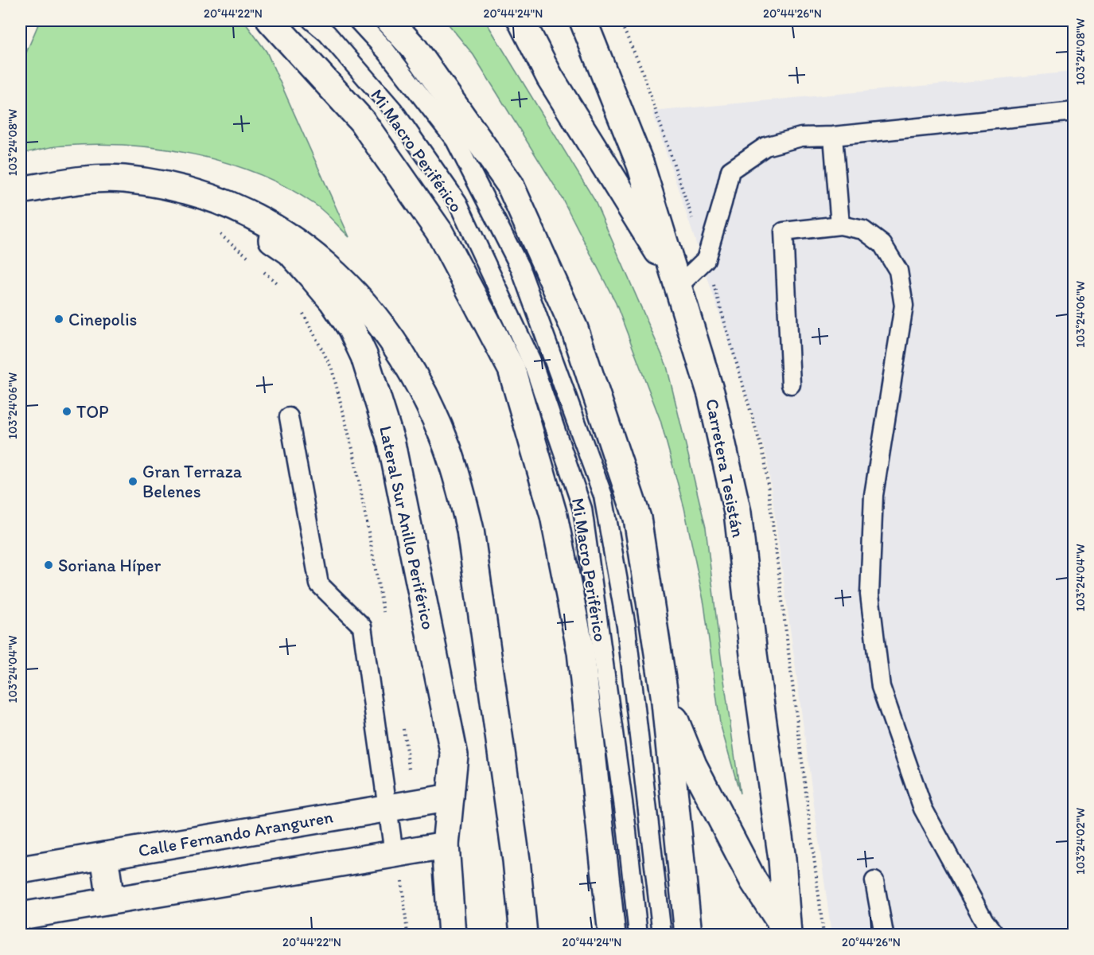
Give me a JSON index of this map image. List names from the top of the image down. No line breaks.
{"streets":{"main road":["Carretera Tesistán","Lateral Sur Anillo Periférico","Calle Fernando Aranguren"],"lane":["Mi Macro Periférico"]},"crossings":[["Lateral Sur Anillo Periférico","Calle Fernando Aranguren"]],"places":["Cinepolis","TOP","Gran Terraza Belenes","Soriana Híper"],"coordinates":["20°44'22\"N","20°44'24\"N","20°44'26\"N","103°24'08\"W","103°24'06\"W","103°24'04\"W","103°24'02\"W"]}
